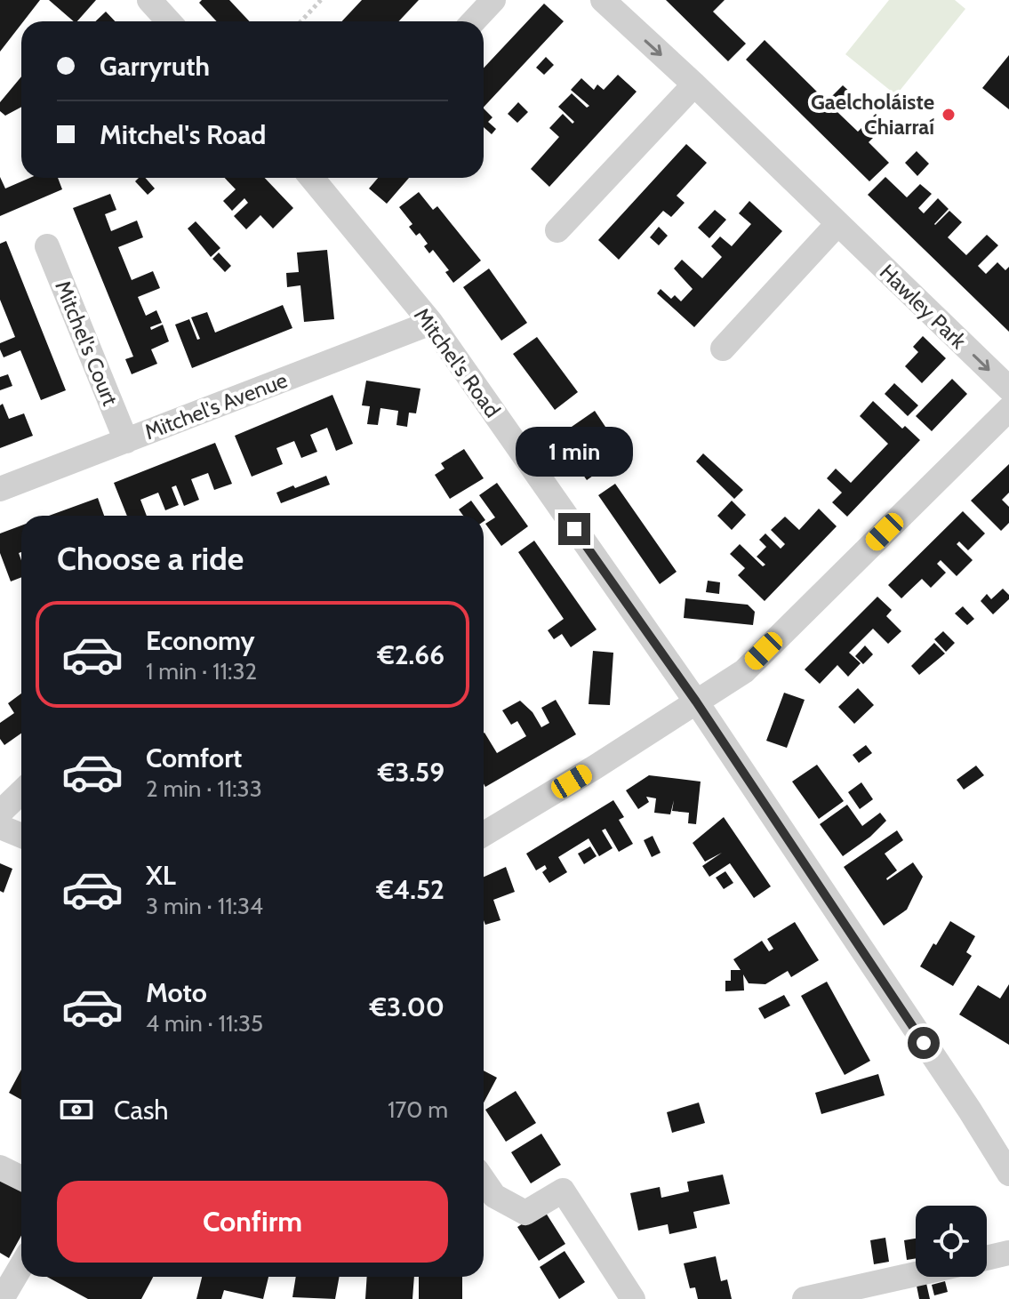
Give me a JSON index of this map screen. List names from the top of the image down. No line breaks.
{"streets":{"street":["Hawley Park","Mitchel's Court","Mitchel's Road","Mitchel's Avenue"]},"crossings":[["Mitchel's Court","Mitchel's Avenue"],["Mitchel's Road","Mitchel's Avenue"]],"one_way":["Hawley Park"],"places":["Gaelcholáiste Chiarraí"],"page":{"banner":["Garryruth","Mitchel's Road"],"bubble":"1 min","heading":"Choose a ride","list":[{"name":"Economy","note":"1 min · 11:32","value":"€2.66"},{"name":"Comfort","note":"2 min · 11:33","value":"€3.59"},{"name":"XL","note":"3 min · 11:34","value":"€4.52"},{"name":"Moto","note":"4 min · 11:35","value":"€3.00"}],"pay":["Cash","170 m"],"buttons":"Confirm"}}
